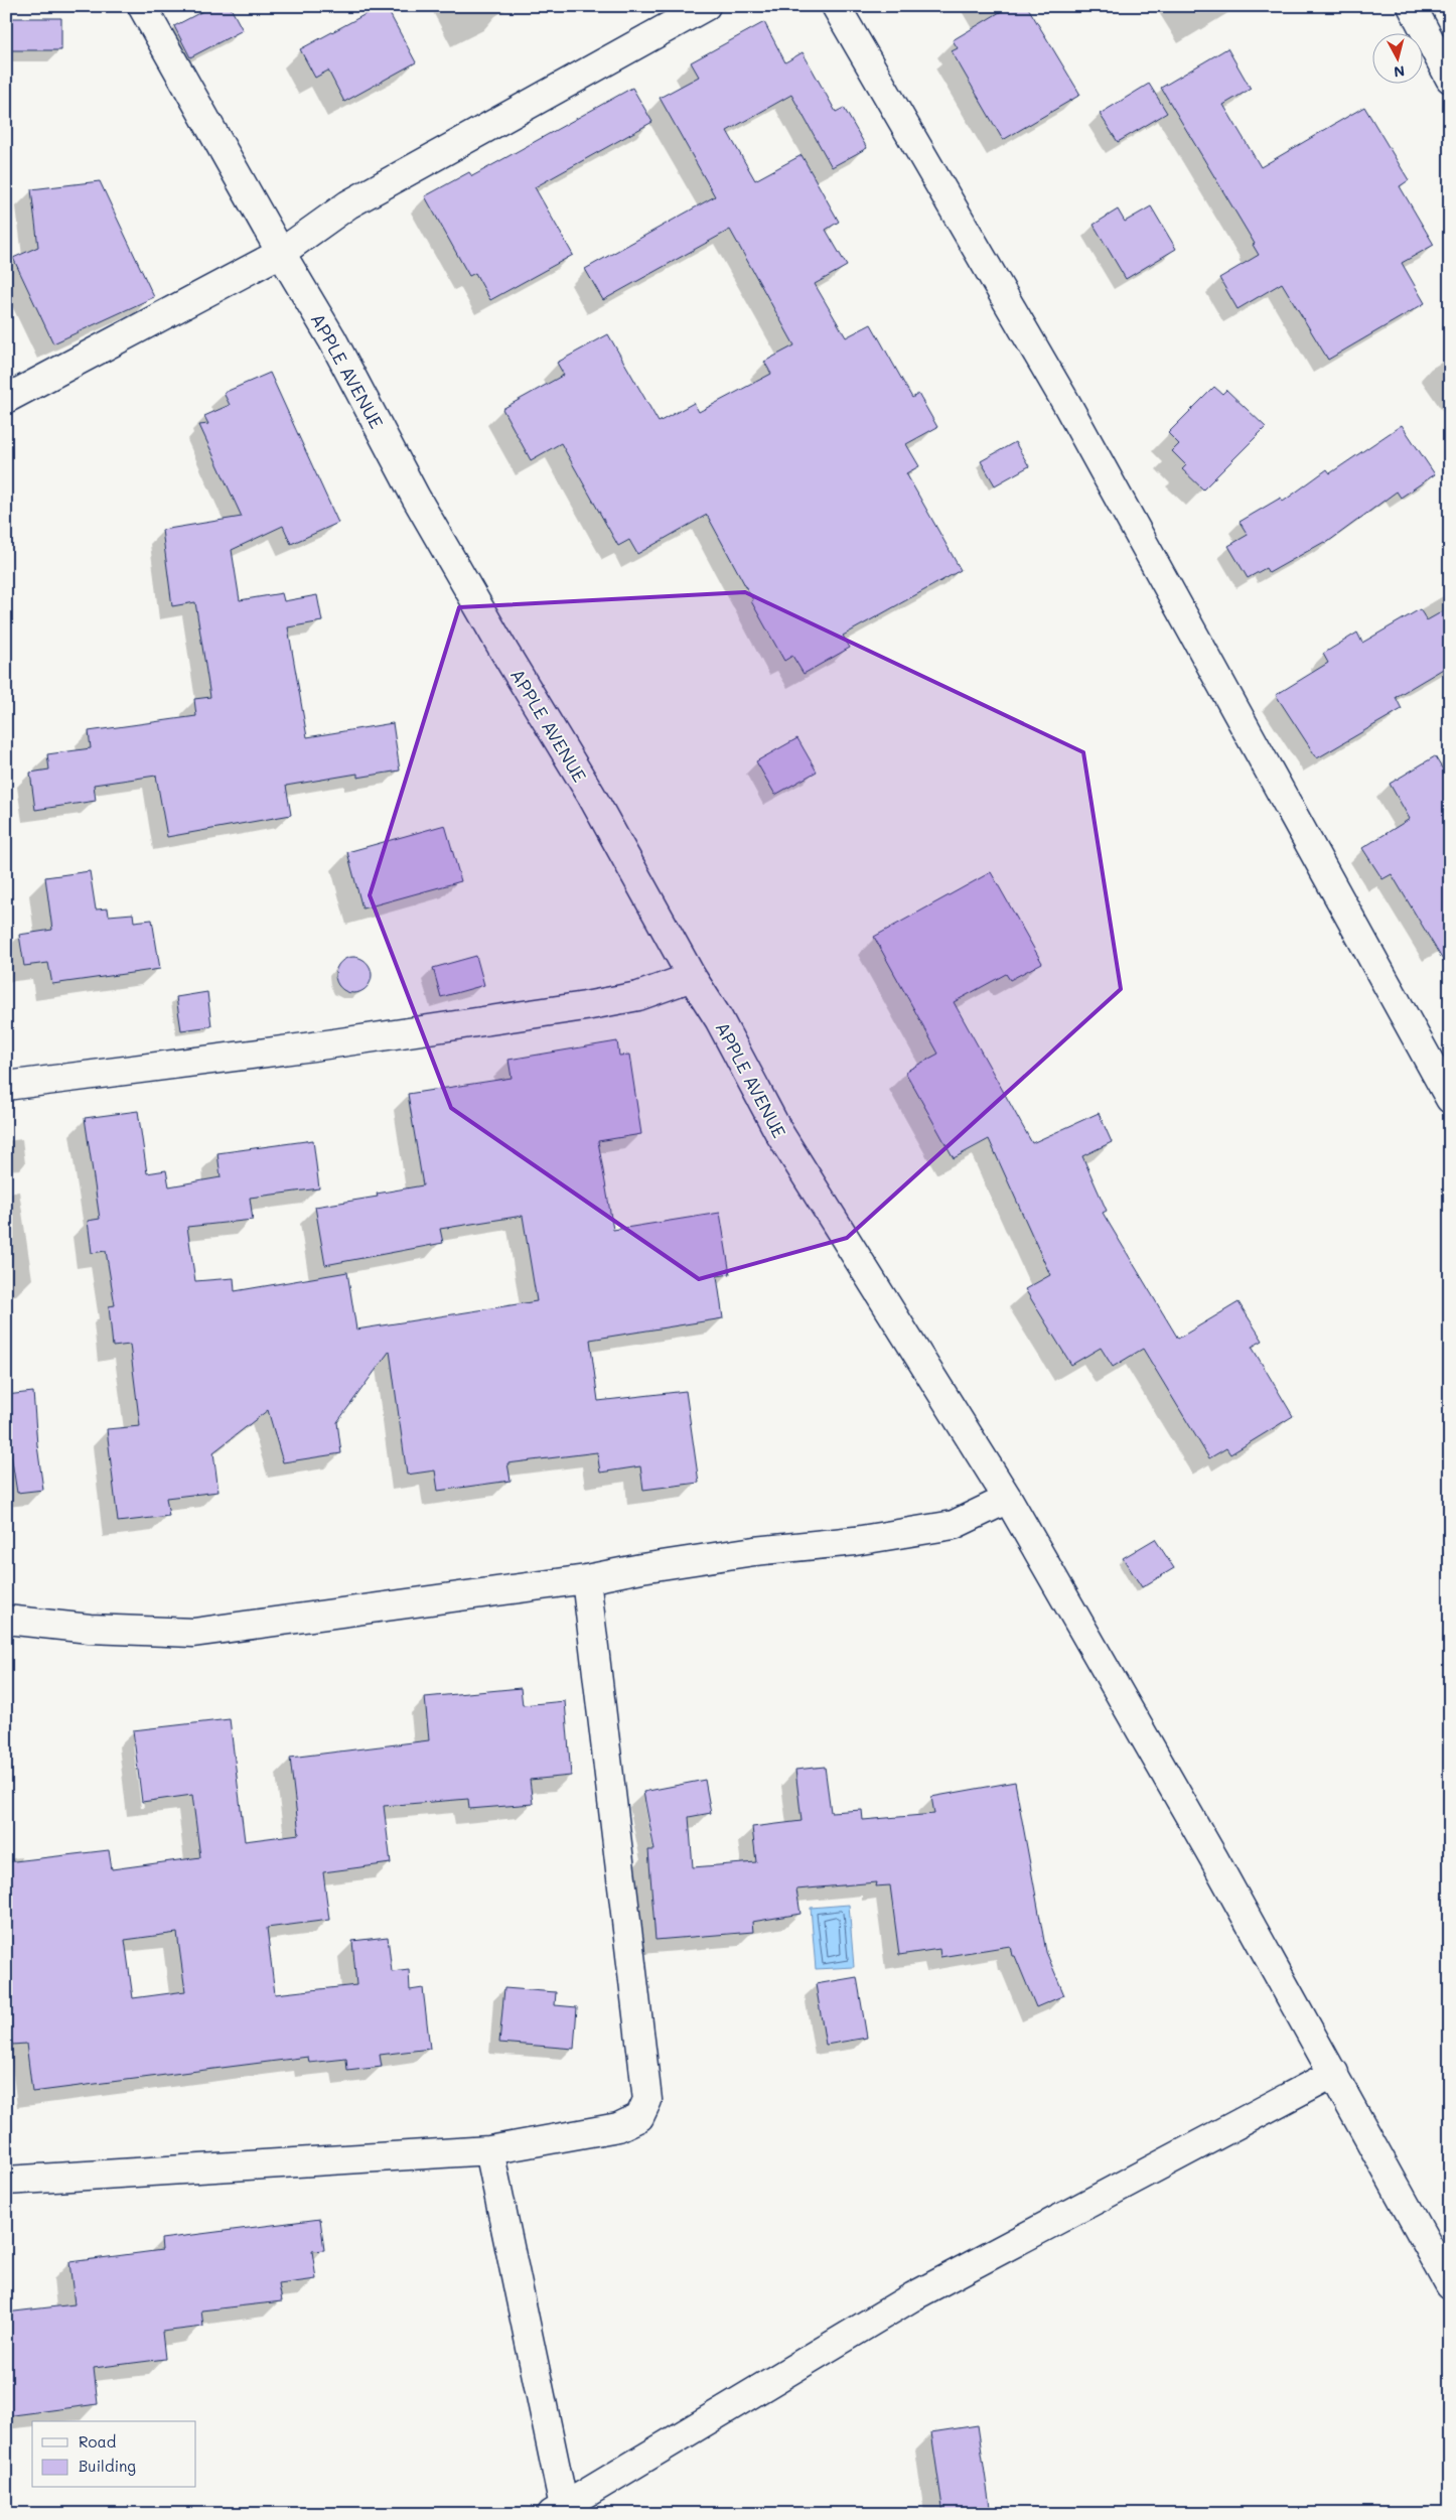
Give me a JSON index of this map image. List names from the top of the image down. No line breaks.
{"streets":{"street":["APPLE AVENUE"]},"legend":["Road","Building"],"north":"bottom"}
